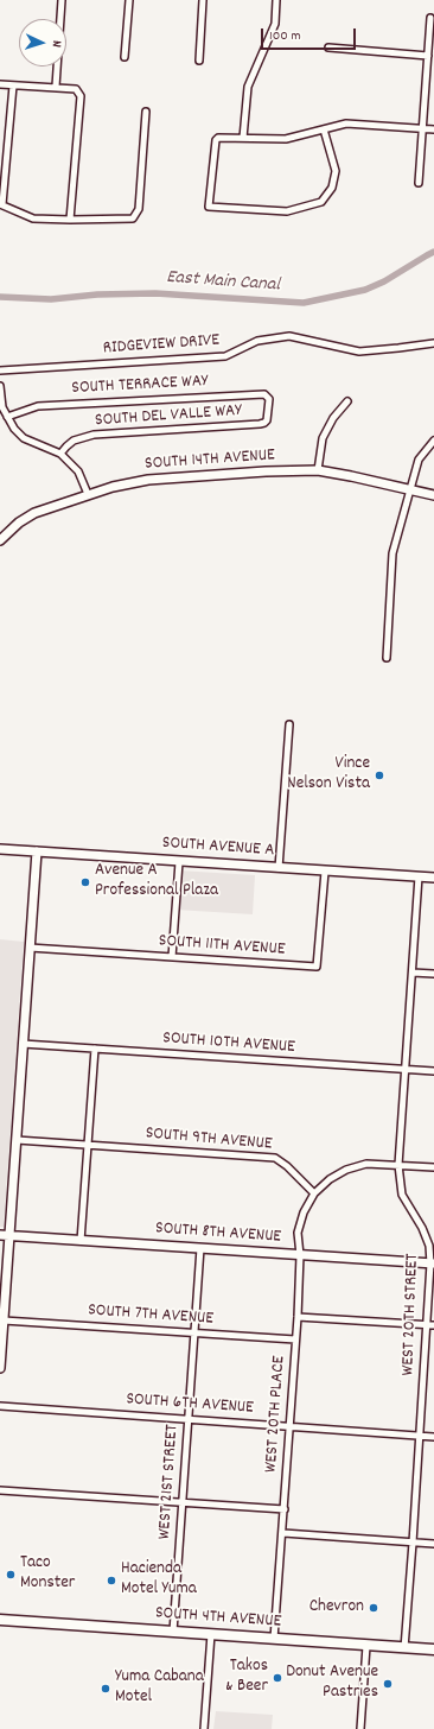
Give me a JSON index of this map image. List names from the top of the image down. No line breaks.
{"streets":{"main road":["SOUTH 4TH AVENUE"],"street":["RIDGEVIEW DRIVE","SOUTH TERRACE WAY","SOUTH DEL VALLE WAY","SOUTH 14TH AVENUE","SOUTH AVENUE A","SOUTH 11TH AVENUE","SOUTH 10TH AVENUE","SOUTH 9TH AVENUE","SOUTH 8TH AVENUE","WEST 20TH STREET","SOUTH 7TH AVENUE","SOUTH 6TH AVENUE","WEST 20TH PLACE","WEST 21ST STREET"]},"crossings":[["SOUTH TERRACE WAY","SOUTH DEL VALLE WAY"],["SOUTH AVENUE A","SOUTH 11TH AVENUE"],["SOUTH AVENUE A","WEST 20TH STREET"],["SOUTH 10TH AVENUE","WEST 20TH STREET"],["SOUTH 9TH AVENUE","WEST 20TH PLACE"],["SOUTH 8TH AVENUE","WEST 20TH STREET"],["SOUTH 8TH AVENUE","WEST 20TH PLACE"],["SOUTH 8TH AVENUE","WEST 21ST STREET"],["WEST 20TH STREET","SOUTH 6TH AVENUE"],["WEST 20TH STREET","SOUTH 4TH AVENUE"],["SOUTH 7TH AVENUE","WEST 20TH PLACE"],["SOUTH 7TH AVENUE","WEST 21ST STREET"],["SOUTH 6TH AVENUE","WEST 20TH PLACE"],["SOUTH 6TH AVENUE","WEST 21ST STREET"],["WEST 20TH PLACE","SOUTH 4TH AVENUE"],["WEST 21ST STREET","SOUTH 4TH AVENUE"]],"water":["East Main Canal"],"places":["Vince Nelson Vista","Avenue A Professional Plaza","Taco Monster","Hacienda Motel Yuma","Chevron","Takos & Beer","Donut Avenue Pastries","Yuma Cabana Motel"],"scale_bar":"100 m","north":"right"}
